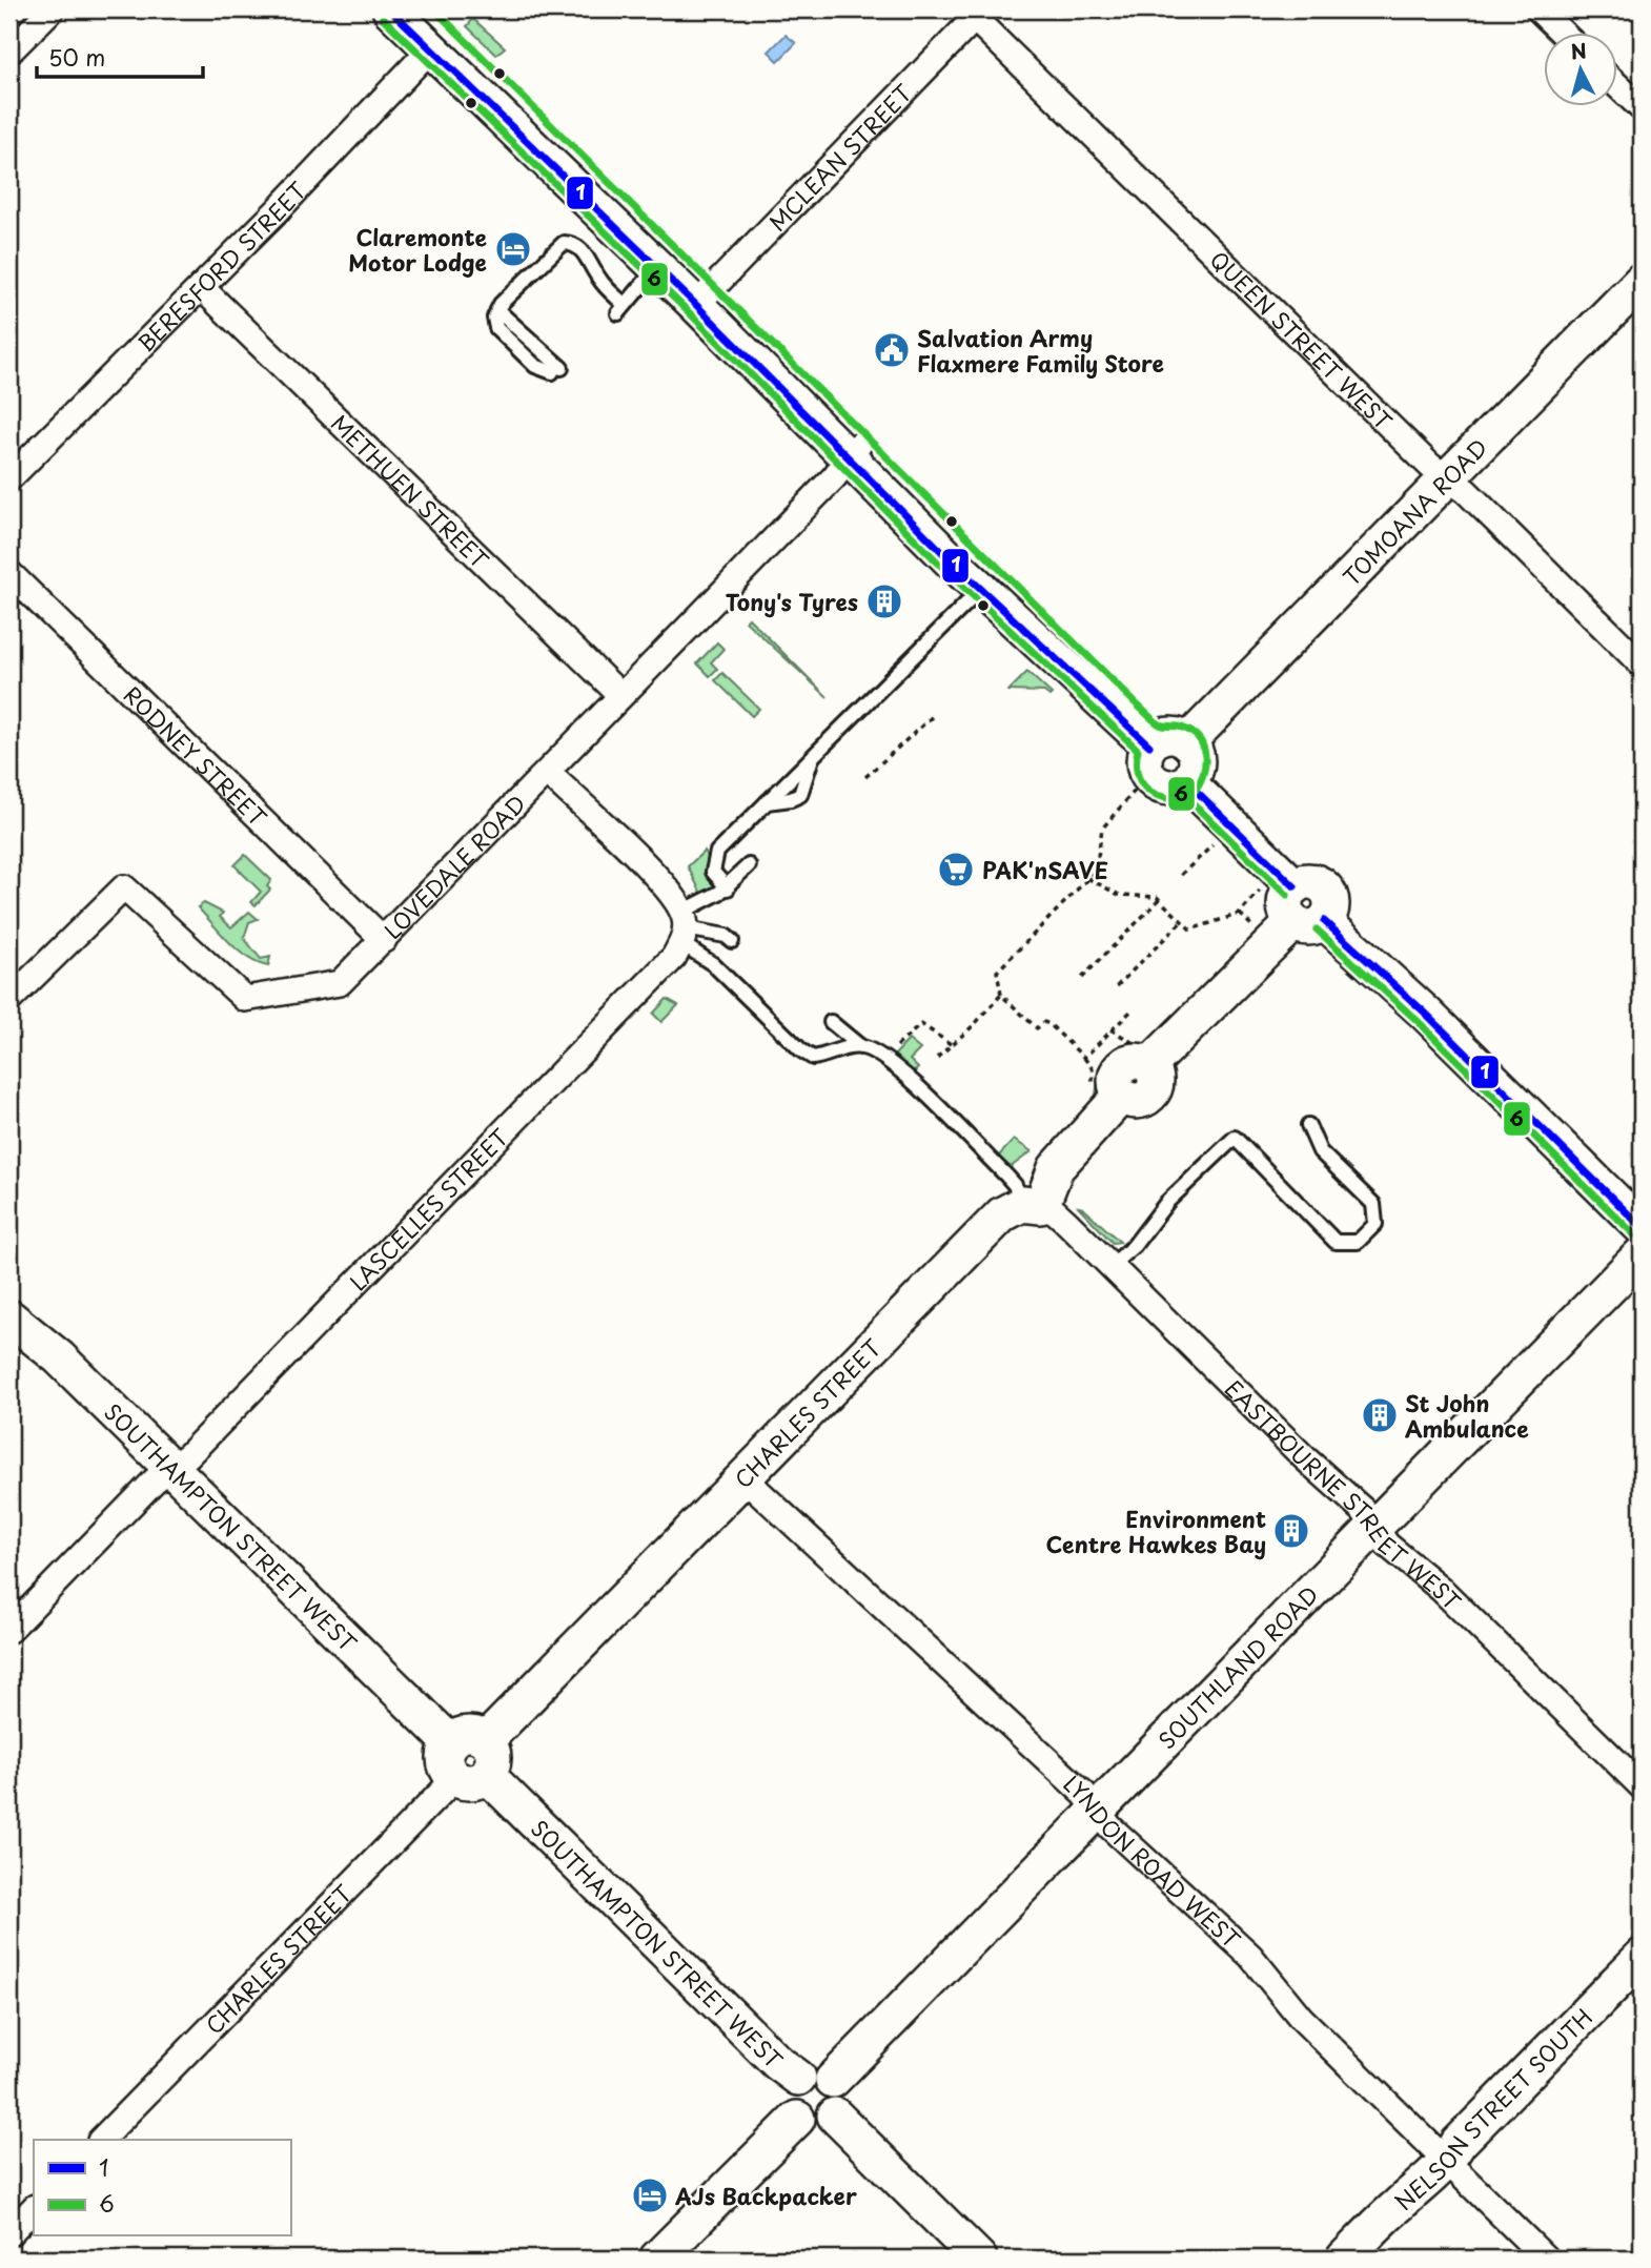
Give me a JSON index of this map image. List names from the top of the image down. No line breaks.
{"streets":{"main road":["TOMOANA ROAD","CHARLES STREET","SOUTHAMPTON STREET WEST","SOUTHLAND ROAD","NELSON STREET SOUTH"],"street":["MCLEAN STREET","BERESFORD STREET","QUEEN STREET WEST","METHUEN STREET","RODNEY STREET","LOVEDALE ROAD","LASCELLES STREET","EASTBOURNE STREET WEST","LYNDON ROAD WEST"]},"crossings":[["MCLEAN STREET","QUEEN STREET WEST"],["BERESFORD STREET","METHUEN STREET"],["QUEEN STREET WEST","TOMOANA ROAD"],["METHUEN STREET","LOVEDALE ROAD"],["RODNEY STREET","LOVEDALE ROAD"],["LASCELLES STREET","SOUTHAMPTON STREET WEST"],["CHARLES STREET","EASTBOURNE STREET WEST"],["CHARLES STREET","SOUTHAMPTON STREET WEST"],["CHARLES STREET","LYNDON ROAD WEST"],["EASTBOURNE STREET WEST","SOUTHLAND ROAD"],["SOUTHAMPTON STREET WEST","SOUTHLAND ROAD"],["SOUTHLAND ROAD","LYNDON ROAD WEST"],["LYNDON ROAD WEST","NELSON STREET SOUTH"]],"places":{"hotel":["Claremonte Motor Lodge","AJs Backpacker"],"public building":["Salvation Army Flaxmere Family Store"],"building":["Tony's Tyres","St John Ambulance","Environment Centre Hawkes Bay"],"supermarket":["PAK'nSAVE"]},"lines":["transit line 1","transit line 6"],"legend":["1","6"],"scale_bar":"50 m","north":"top"}
